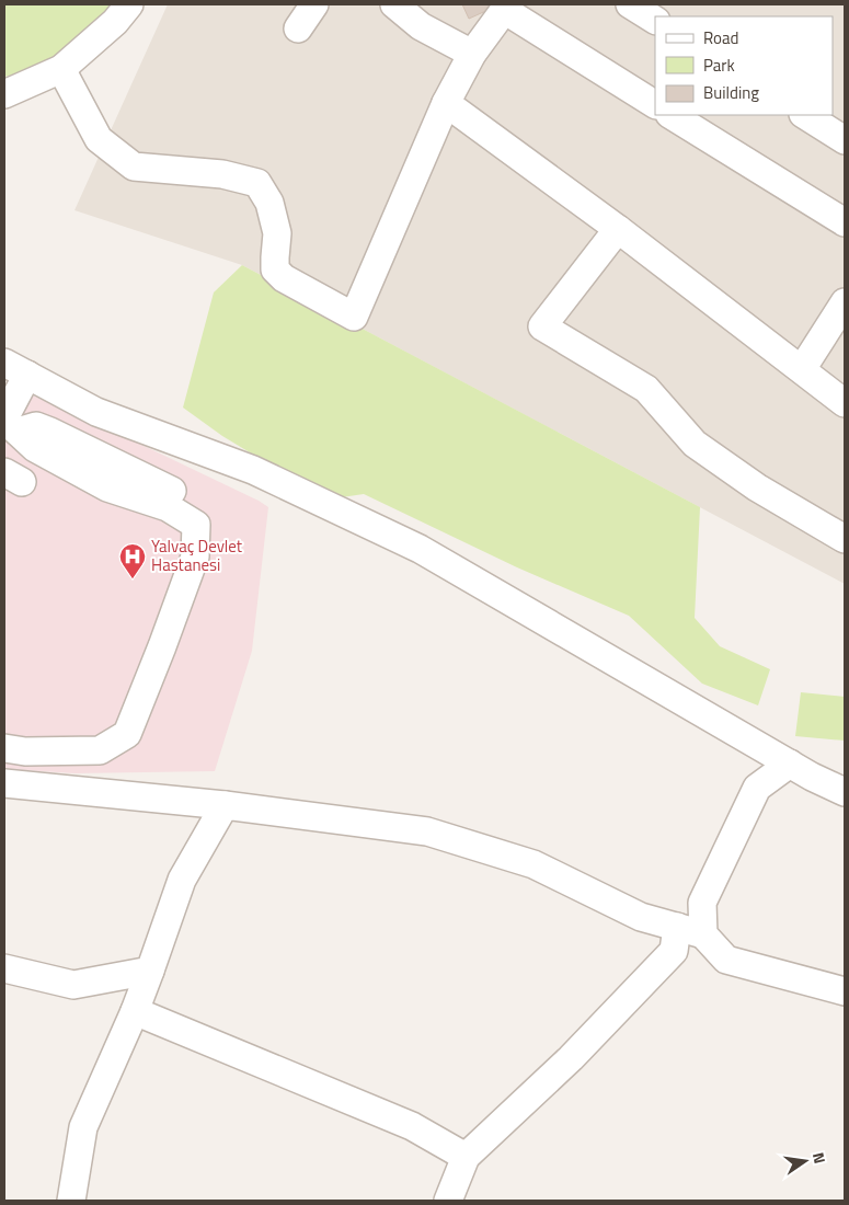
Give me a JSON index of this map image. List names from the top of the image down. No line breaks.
{"places":{"hospital":["Yalvaç Devlet Hastanesi"]},"legend":["Road","Park","Building"],"north":"right"}
